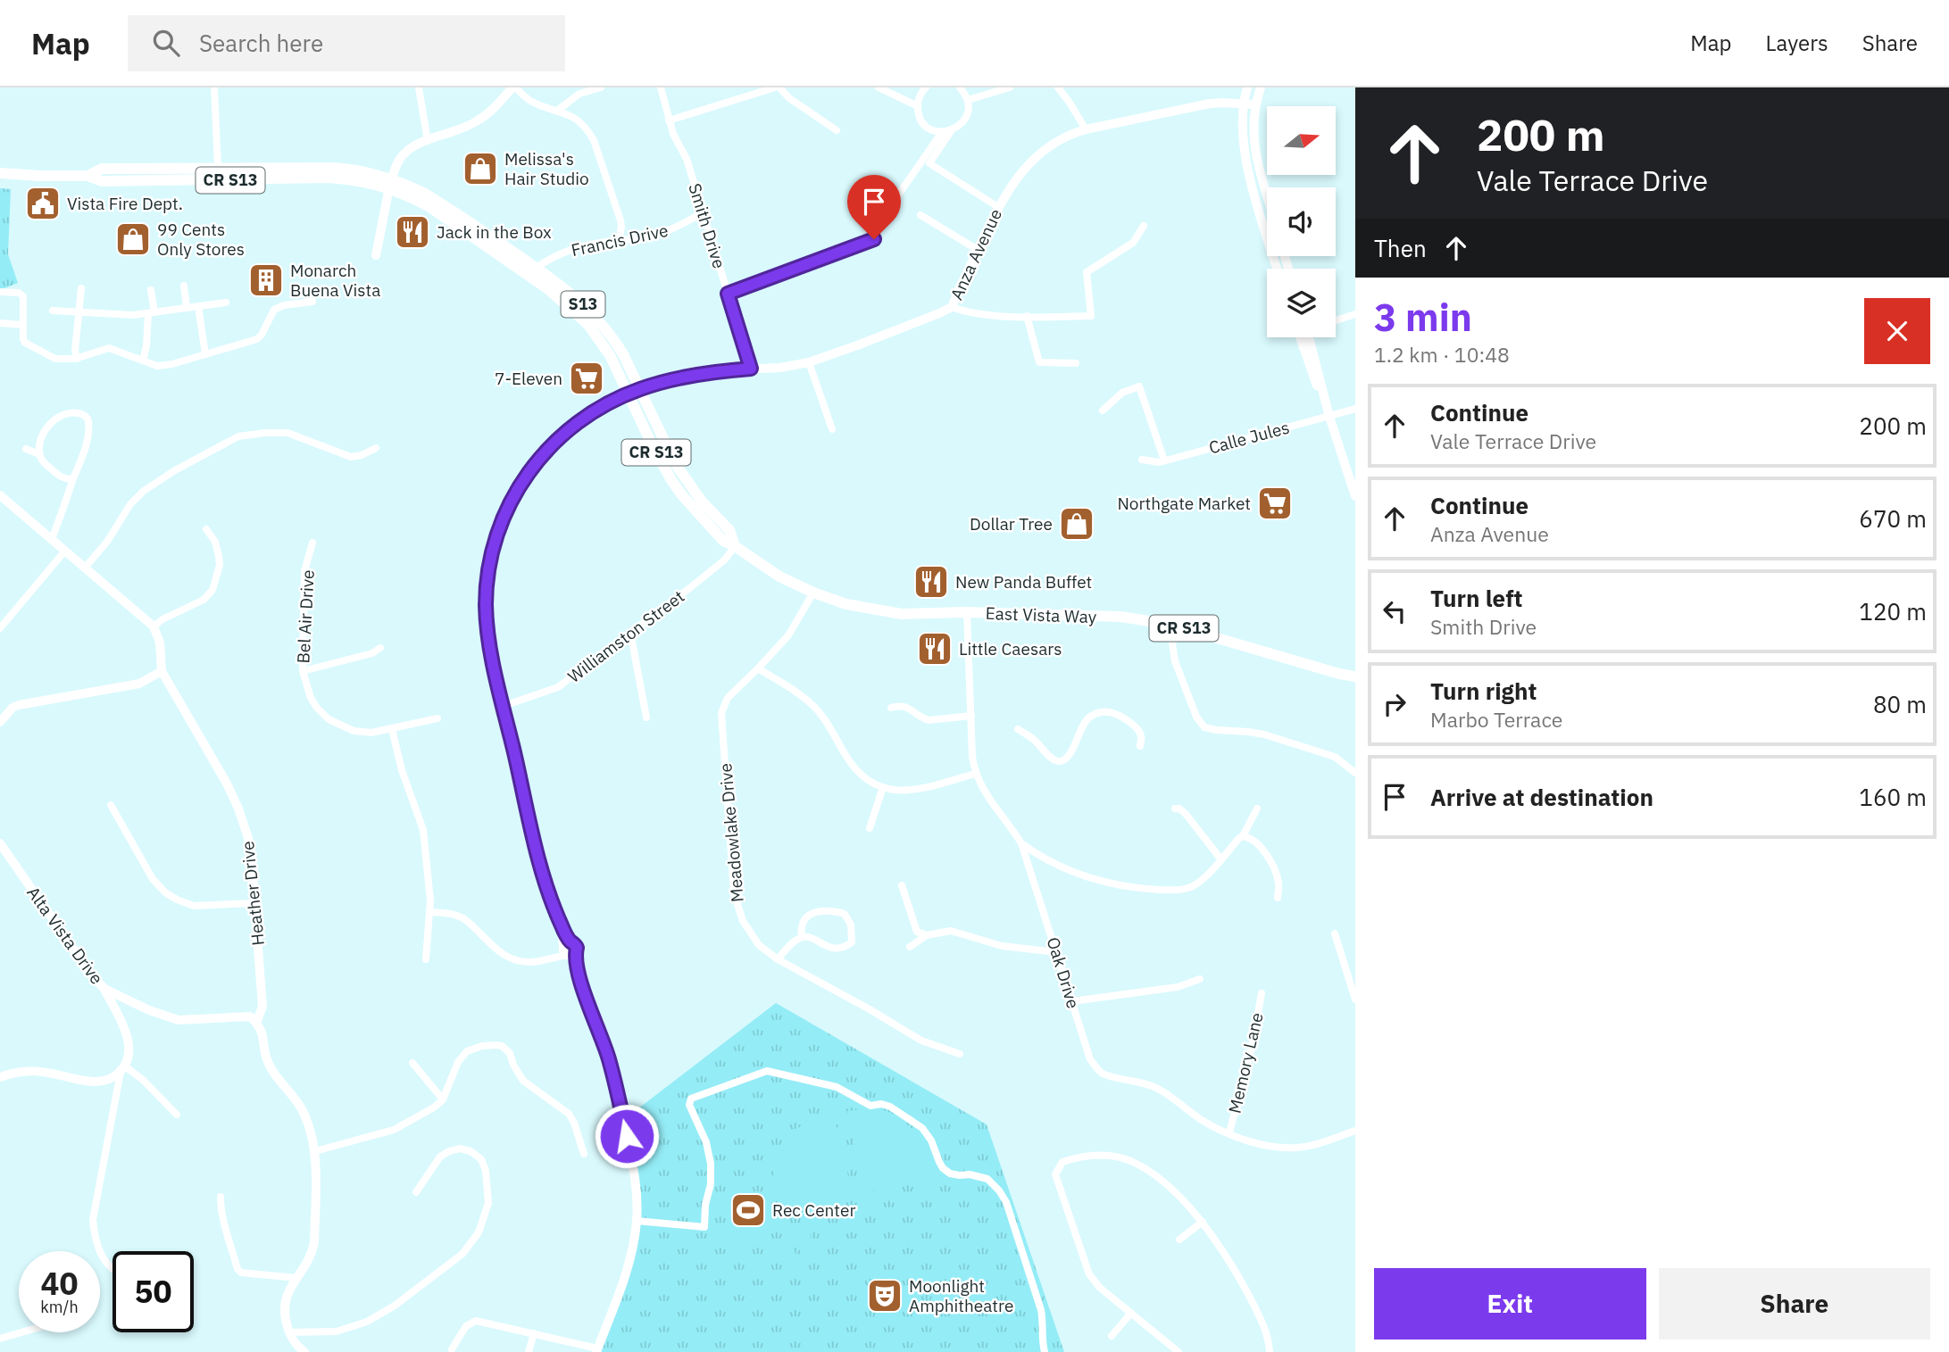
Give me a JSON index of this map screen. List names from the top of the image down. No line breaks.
{"streets":{"main road":["CR S13","S13","East Vista Way"],"street":["Smith Drive","Francis Drive","Anza Avenue","Calle Jules","Bel Air Drive","Williamston Street","Meadowlake Drive","Heather Drive","Alta Vista Drive","Oak Drive","Memory Lane"]},"crossings":[["Smith Drive","Francis Drive"],["Smith Drive","Anza Avenue"],["Francis Drive","East Vista Way"],["Anza Avenue","East Vista Way"],["East Vista Way","Williamston Street"],["East Vista Way","Meadowlake Drive"],["East Vista Way","Oak Drive"],["Heather Drive","Alta Vista Drive"],["Oak Drive","Memory Lane"]],"places":{"shop":["Melissa's Hair Studio","99 Cents Only Stores","Dollar Tree"],"public building":["Vista Fire Dept."],"restaurant":["Jack in the Box","New Panda Buffet","Little Caesars"],"building":["Monarch Buena Vista"],"supermarket":["7-Eleven","Northgate Market"],"sports":["Rec Center"],"theatre":["Moonlight Amphitheatre"]},"north":"right","page":{"header":"Map","search":"Search here","nav":["Map","Layers","Share"],"turn":["200 m","Vale Terrace Drive"],"then":"Then","heading":["3 min","1.2 km · 10:48"],"list":[{"name":"Continue","note":"Vale Terrace Drive","value":"200 m"},{"name":"Continue","note":"Anza Avenue","value":"670 m"},{"name":"Turn left","note":"Smith Drive","value":"120 m"},{"name":"Turn right","note":"Marbo Terrace","value":"80 m"},{"name":"Arrive at destination","value":"160 m"}],"speed":"40 km/h","limit":"50","buttons":["Exit","Share"]}}
